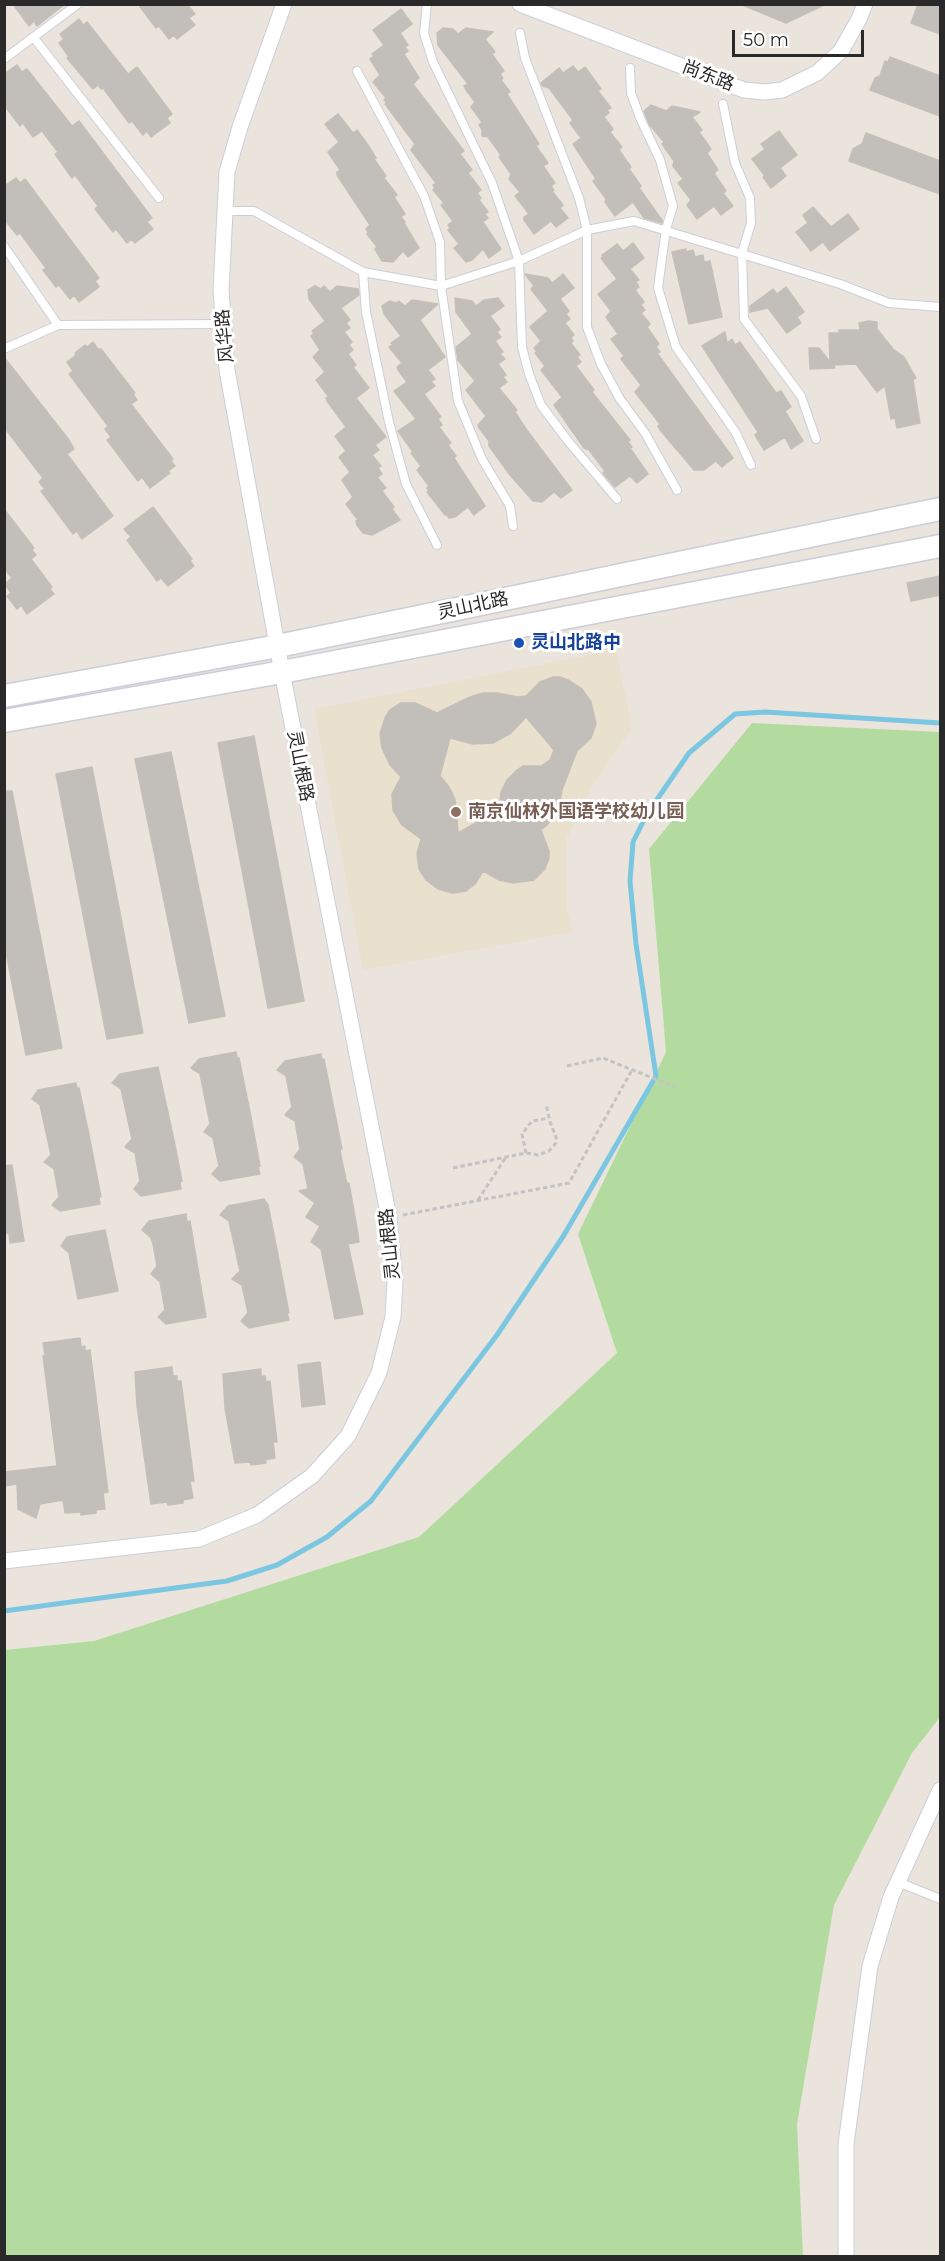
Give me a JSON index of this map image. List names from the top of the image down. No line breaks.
{"streets":{"main road":["灵山北路"],"street":["尚东路","风华路","灵山根路"]},"crossings":[["风华路","灵山北路"],["风华路","灵山根路"],["灵山北路","灵山根路"]],"places":["灵山北路中","南京仙林外国语学校幼儿园"],"scale_bar":"50 m"}
